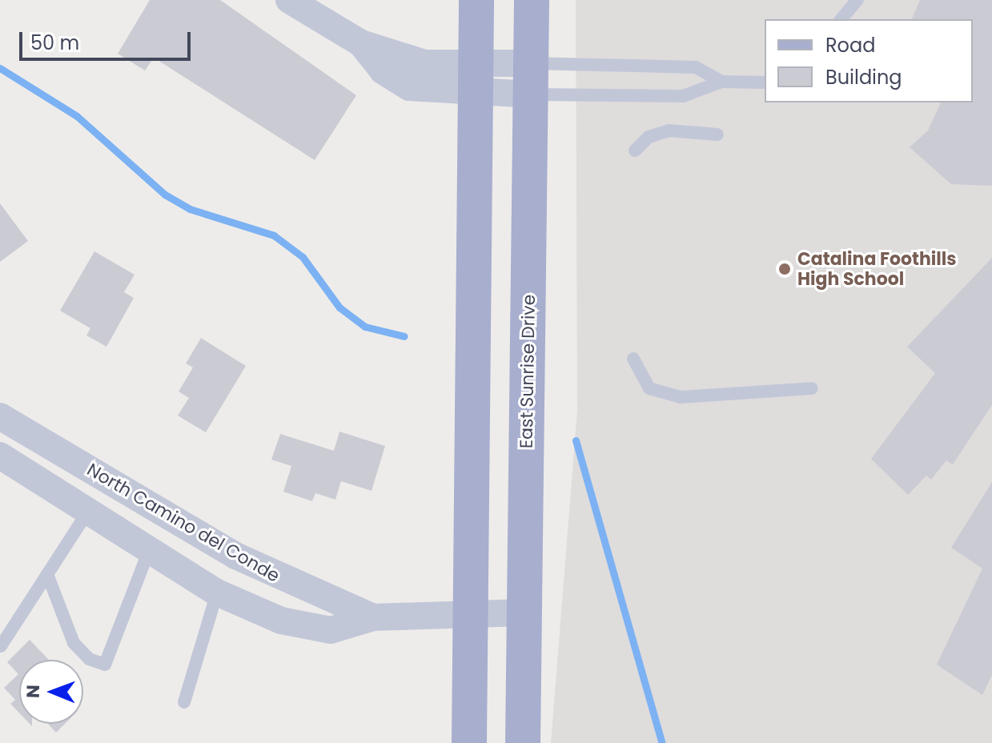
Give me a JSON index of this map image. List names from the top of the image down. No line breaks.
{"streets":{"main road":["East Sunrise Drive"],"street":["North Camino del Conde"]},"crossings":[["East Sunrise Drive","North Camino del Conde"]],"places":["Catalina Foothills High School"],"legend":["Road","Building"],"scale_bar":"50 m","north":"left"}
